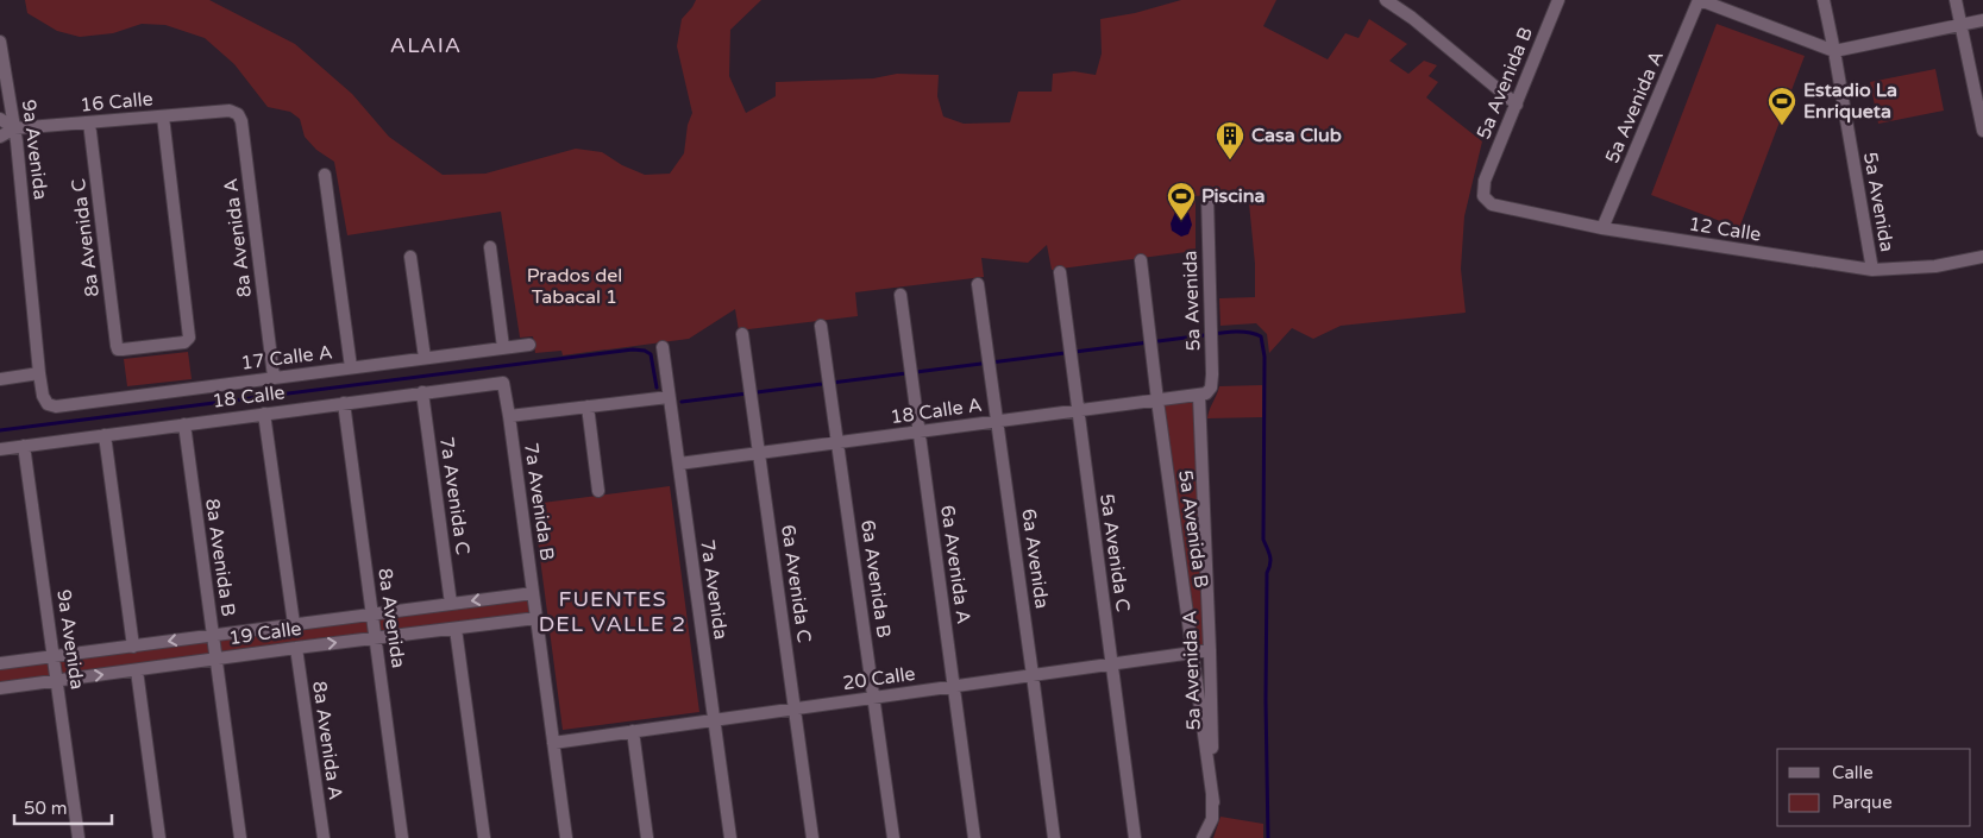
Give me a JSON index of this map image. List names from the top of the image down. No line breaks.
{"streets":{"street":["5a Avenida B","16 Calle","5a Avenida A","9a Avenida","5a Avenida","12 Calle","8a Avenida C","8a Avenida A","17 Calle A","18 Calle","18 Calle A","7a Avenida C","7a Avenida B","5a Avenida C","8a Avenida B","6a Avenida","6a Avenida A","6a Avenida B","6a Avenida C","7a Avenida","8a Avenida","19 Calle","20 Calle"]},"crossings":[["5a Avenida B","5a Avenida A"],["5a Avenida B","12 Calle"],["5a Avenida B","18 Calle A"],["5a Avenida B","20 Calle"],["16 Calle","9a Avenida"],["16 Calle","8a Avenida C"],["16 Calle","8a Avenida A"],["5a Avenida A","5a Avenida"],["5a Avenida A","12 Calle"],["5a Avenida A","18 Calle A"],["5a Avenida A","20 Calle"],["9a Avenida","17 Calle A"],["9a Avenida","18 Calle"],["9a Avenida","19 Calle"],["5a Avenida","12 Calle"],["5a Avenida","18 Calle A"],["8a Avenida A","17 Calle A"],["8a Avenida A","19 Calle"],["18 Calle","7a Avenida C"],["18 Calle","7a Avenida B"],["18 Calle","8a Avenida B"],["18 Calle","8a Avenida"],["18 Calle A","5a Avenida C"],["18 Calle A","6a Avenida"],["18 Calle A","6a Avenida A"],["18 Calle A","6a Avenida B"],["18 Calle A","6a Avenida C"],["18 Calle A","7a Avenida"],["7a Avenida C","19 Calle"],["7a Avenida B","19 Calle"],["7a Avenida B","20 Calle"],["5a Avenida C","20 Calle"],["8a Avenida B","19 Calle"],["6a Avenida","20 Calle"],["6a Avenida A","20 Calle"],["6a Avenida B","20 Calle"],["6a Avenida C","20 Calle"],["7a Avenida","20 Calle"],["8a Avenida","19 Calle"]],"districts":["ALAIA","FUENTES DEL VALLE 2"],"parks":["Prados del Tabacal 1"],"places":{"sports":["Estadio La Enriqueta","Piscina"],"building":["Casa Club"]},"legend":["Calle","Parque"],"scale_bar":"50 m"}
